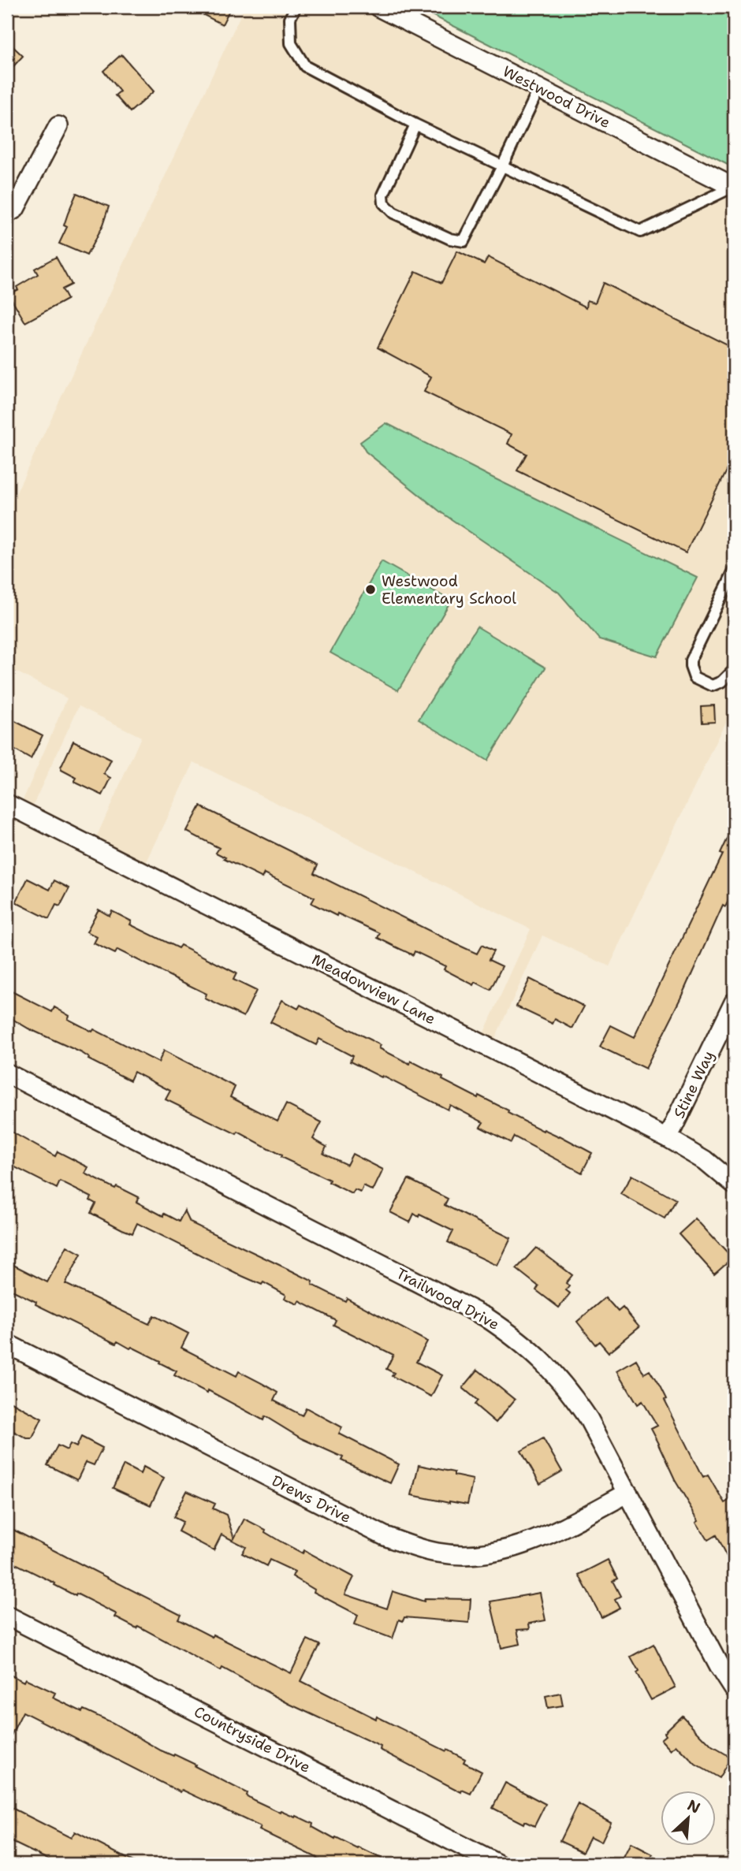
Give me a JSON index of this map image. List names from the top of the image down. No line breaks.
{"streets":{"street":["Westwood Drive","Meadowview Lane","Stine Way","Trailwood Drive","Drews Drive","Countryside Drive"]},"crossings":[["Meadowview Lane","Stine Way"],["Trailwood Drive","Drews Drive"]],"places":["Westwood Elementary School"],"north":"top right"}
